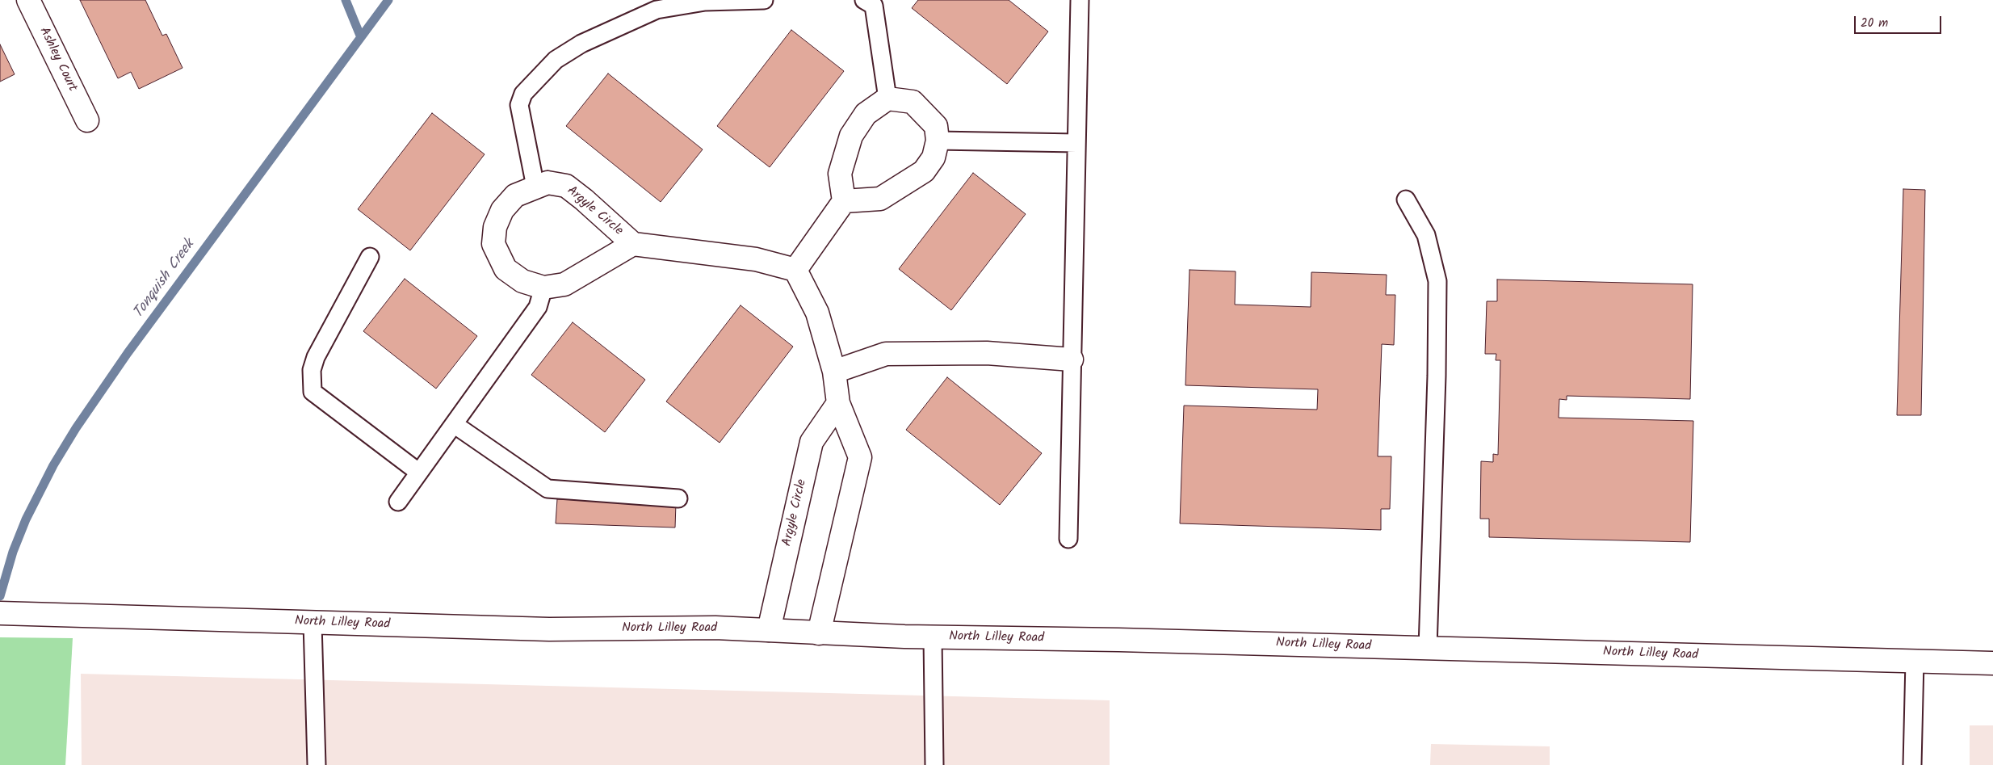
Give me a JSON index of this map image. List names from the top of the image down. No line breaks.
{"streets":{"street":["Ashley Court","Argyle Circle","North Lilley Road"]},"crossings":[["Argyle Circle","North Lilley Road"]],"water":["Tonquish Creek"],"scale_bar":"20 m"}
